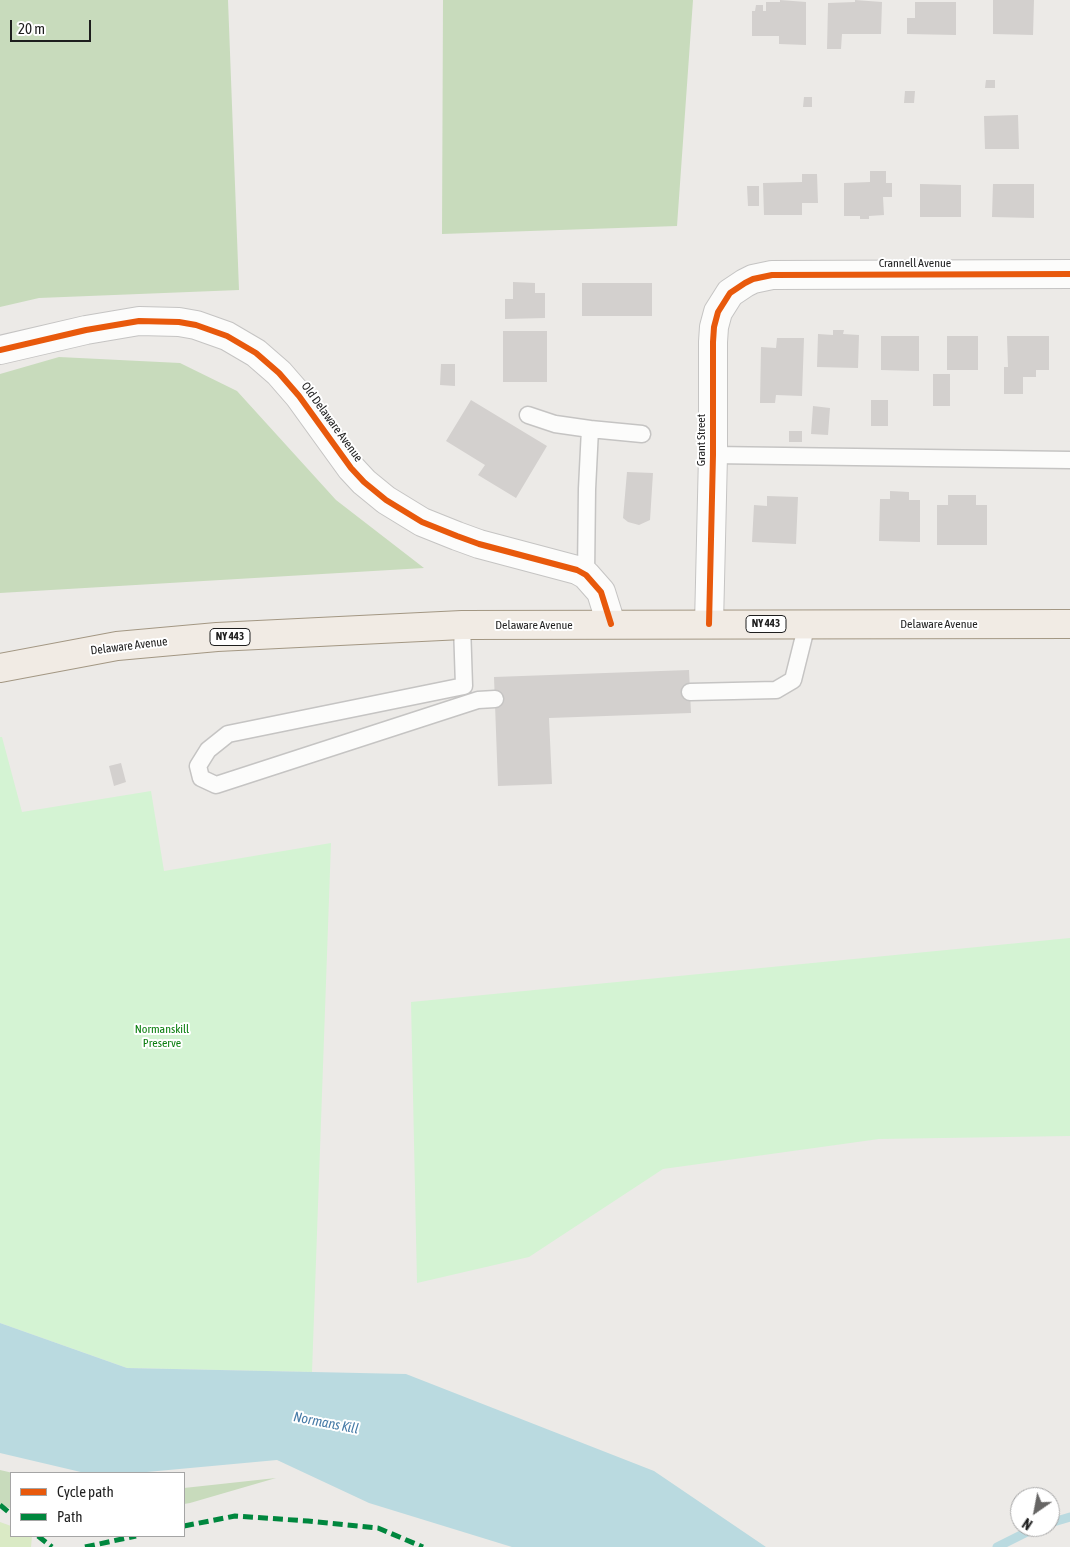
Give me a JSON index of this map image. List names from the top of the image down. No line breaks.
{"streets":{"main road":["NY 443","Delaware Avenue"],"street":["Crannell Avenue","Old Delaware Avenue","Grant Street"]},"crossings":[["Crannell Avenue","Grant Street"],["Old Delaware Avenue","Delaware Avenue"],["Grant Street","Delaware Avenue"]],"water":["Normans Kill"],"parks":["Normanskill Preserve"],"legend":["Cycle path","Path"],"scale_bar":"20 m","north":"bottom left"}
